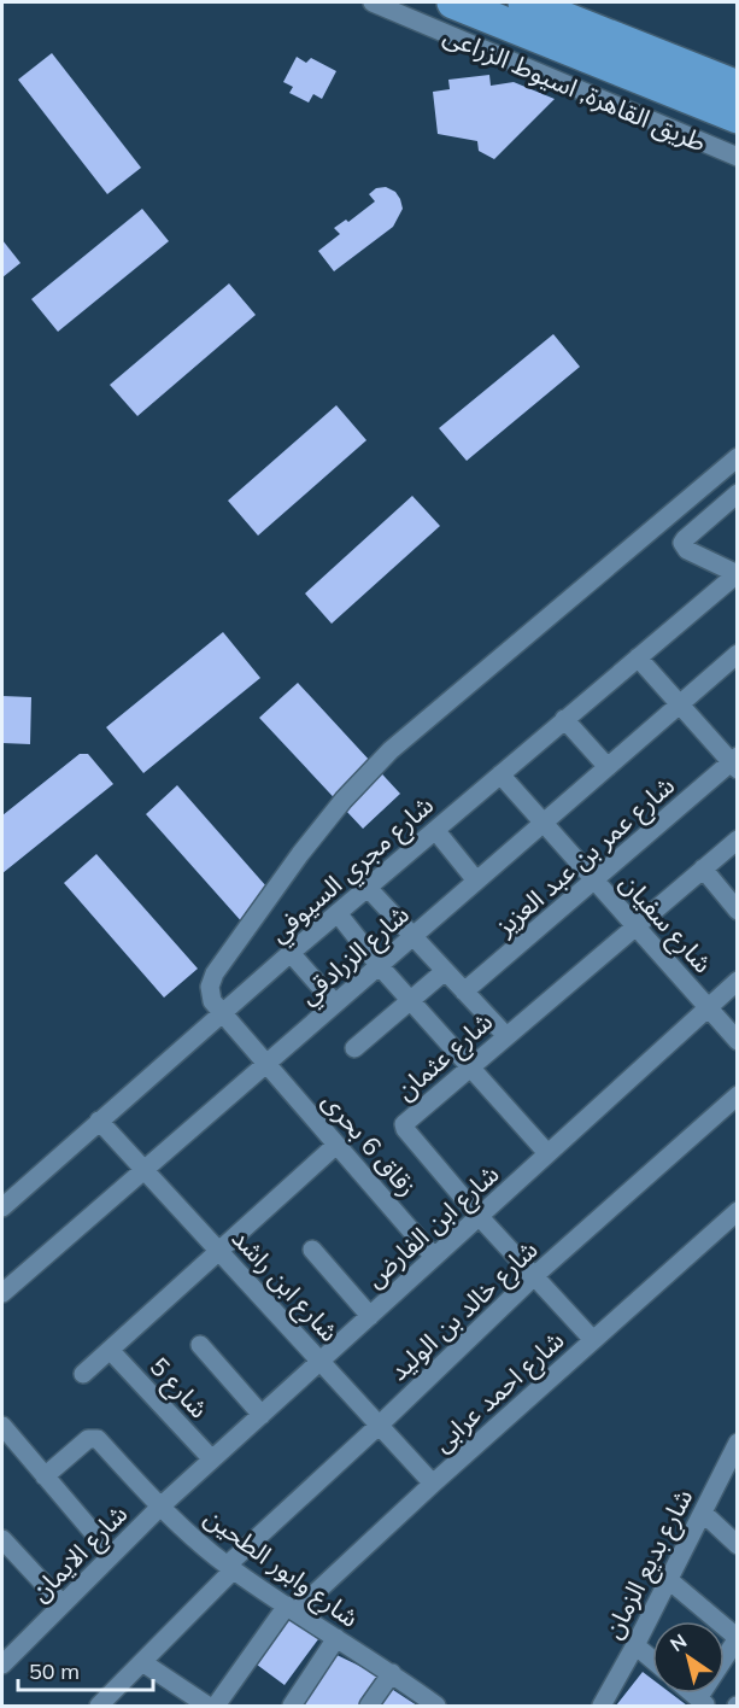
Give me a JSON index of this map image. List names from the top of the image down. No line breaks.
{"streets":{"highway":["طريق القاهرة, اسيوط الزراعى"],"street":["شارع عمر بن عبد العزيز","شارع مجري السيوفي","شارع سفيان","شارع الزرادقي","شارع عثمان","زقاق 6 بحرى","شارع ابن الفارض","شارع ابن راشد","شارع خالد بن الوليد","شارع 5","شارع احمد عرابى","شارع الايمان","شارع بديع الزمان","شارع وابور الطحين"]},"crossings":[["شارع عمر بن عبد العزيز","شارع سفيان"],["شارع مجري السيوفي","شارع سفيان"],["شارع مجري السيوفي","زقاق 6 بحرى"],["شارع مجري السيوفي","شارع ابن راشد"],["شارع سفيان","شارع الزرادقي"],["شارع سفيان","شارع عثمان"],["شارع سفيان","شارع ابن الفارض"],["شارع الزرادقي","زقاق 6 بحرى"],["شارع الزرادقي","شارع ابن راشد"],["شارع عثمان","شارع ابن الفارض"],["شارع عثمان","شارع خالد بن الوليد"],["شارع عثمان","شارع احمد عرابى"],["زقاق 6 بحرى","شارع ابن الفارض"],["شارع ابن الفارض","شارع ابن راشد"],["شارع ابن الفارض","شارع 5"],["شارع ابن الفارض","شارع الايمان"],["شارع ابن الفارض","شارع وابور الطحين"],["شارع ابن راشد","شارع خالد بن الوليد"],["شارع ابن راشد","شارع احمد عرابى"],["شارع خالد بن الوليد","شارع وابور الطحين"],["شارع احمد عرابى","شارع وابور الطحين"],["شارع الايمان","شارع وابور الطحين"]],"scale_bar":"50 m","north":"top left"}
